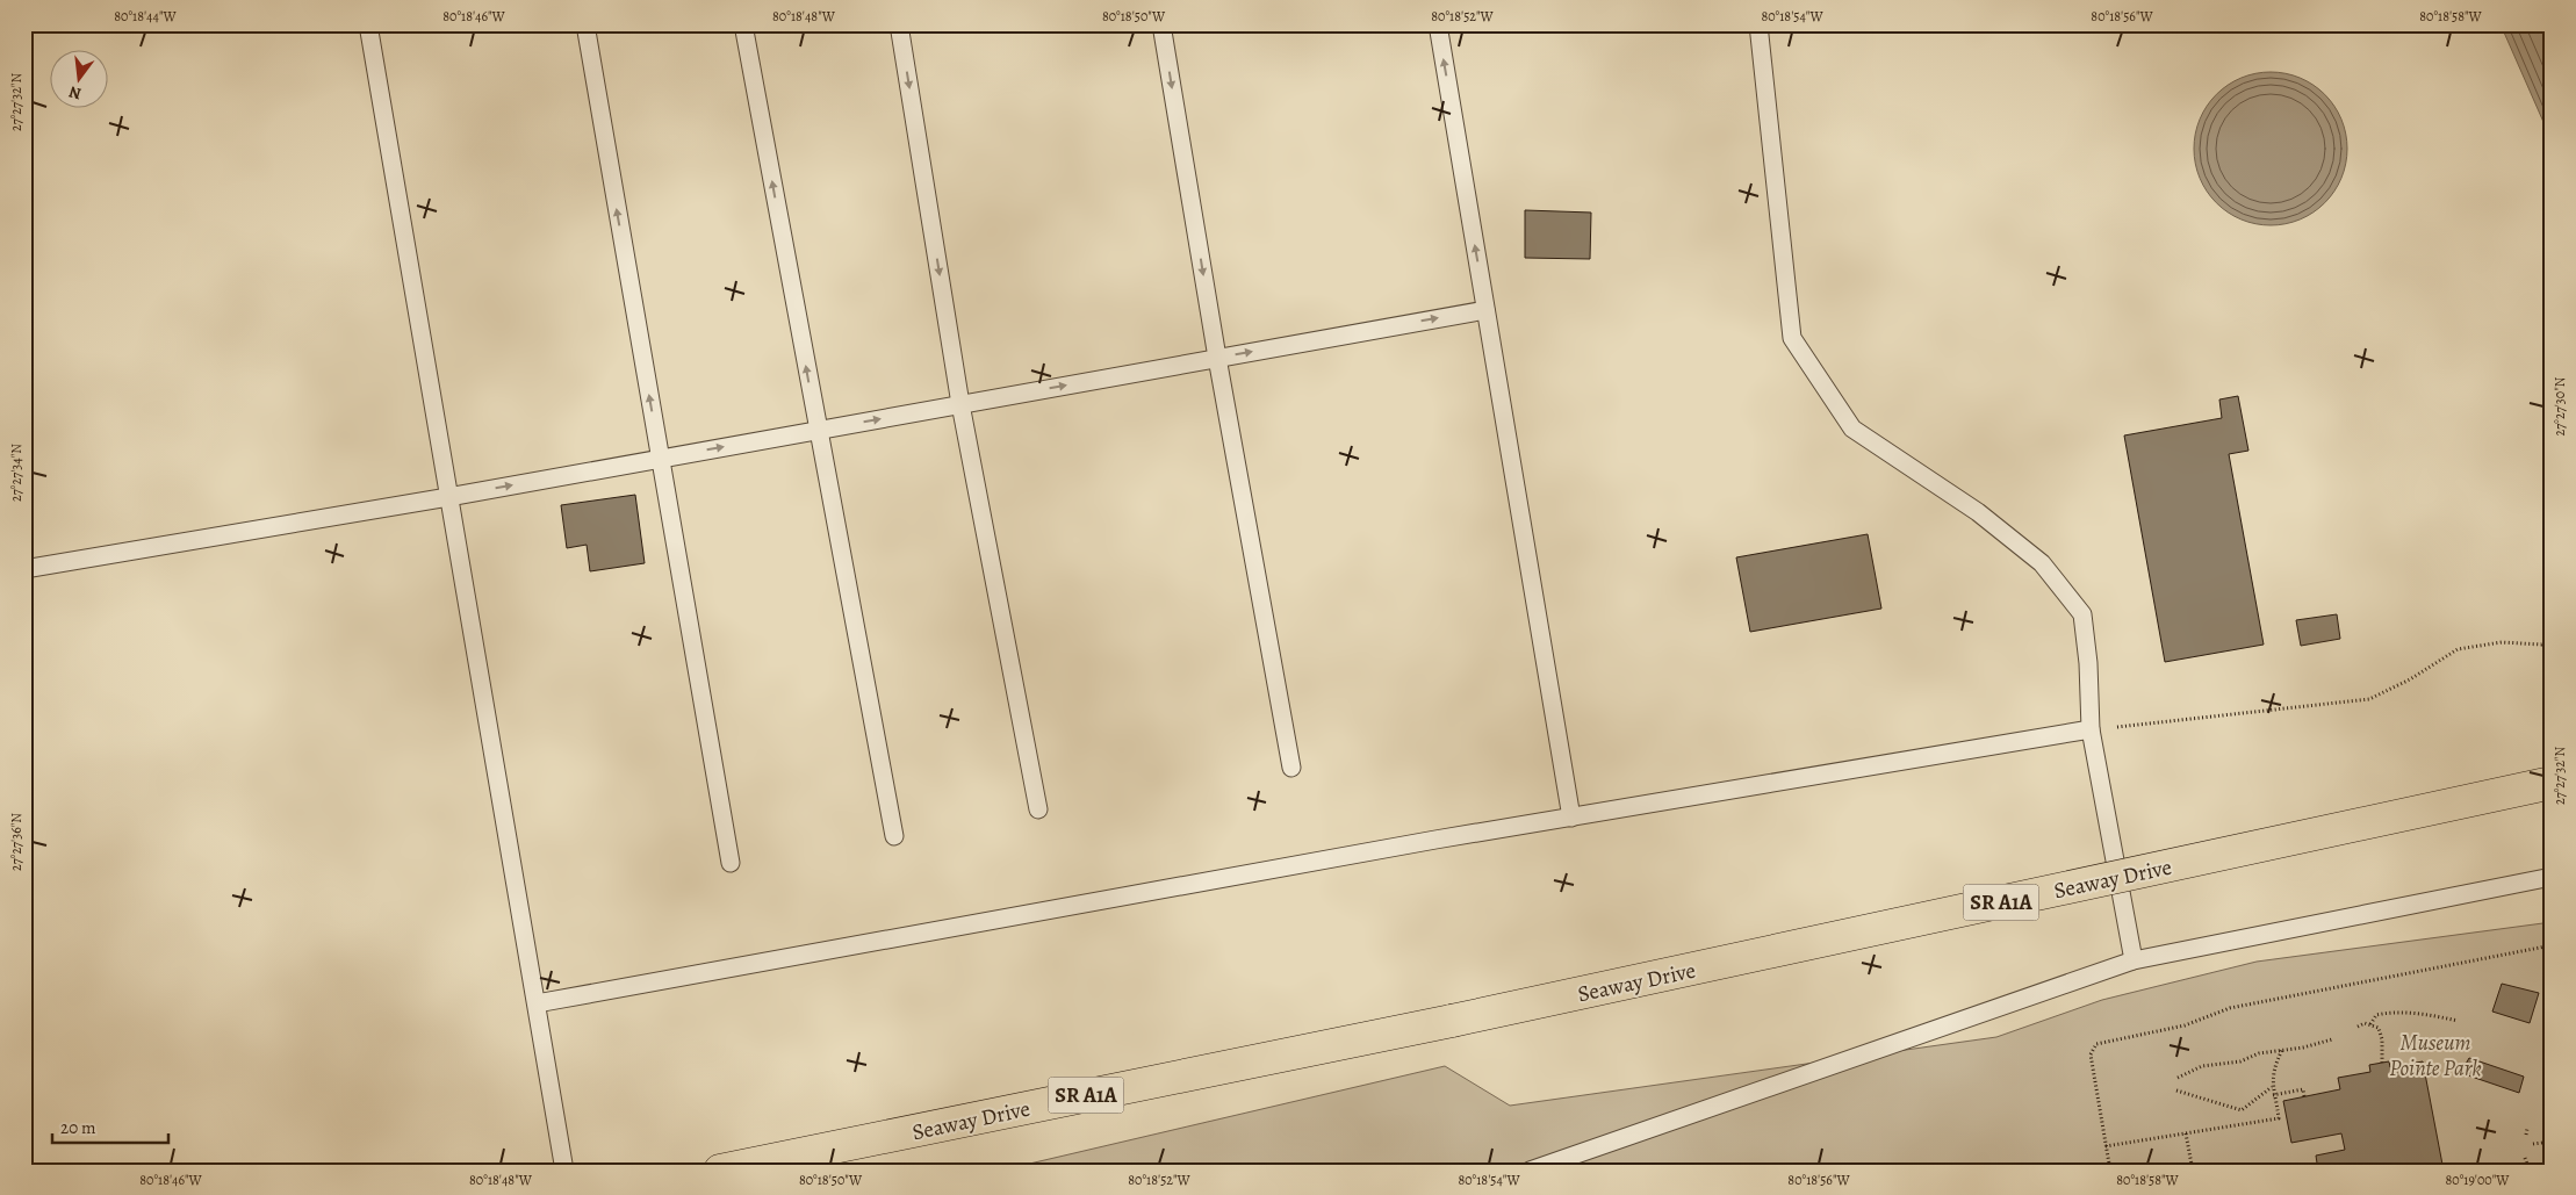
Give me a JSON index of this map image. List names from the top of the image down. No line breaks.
{"streets":{"main road":["Seaway Drive","SR A1A"]},"parks":["Museum Pointe Park"],"scale_bar":"20 m","north":"bottom","coordinates":["80°18'44\"W","80°18'46\"W","80°18'48\"W","80°18'50\"W","80°18'52\"W","80°18'54\"W","80°18'56\"W","80°18'58\"W","27°27'32\"N","27°27'30\"N","27°27'34\"N","27°27'36\"N","80°19'00\"W"]}
